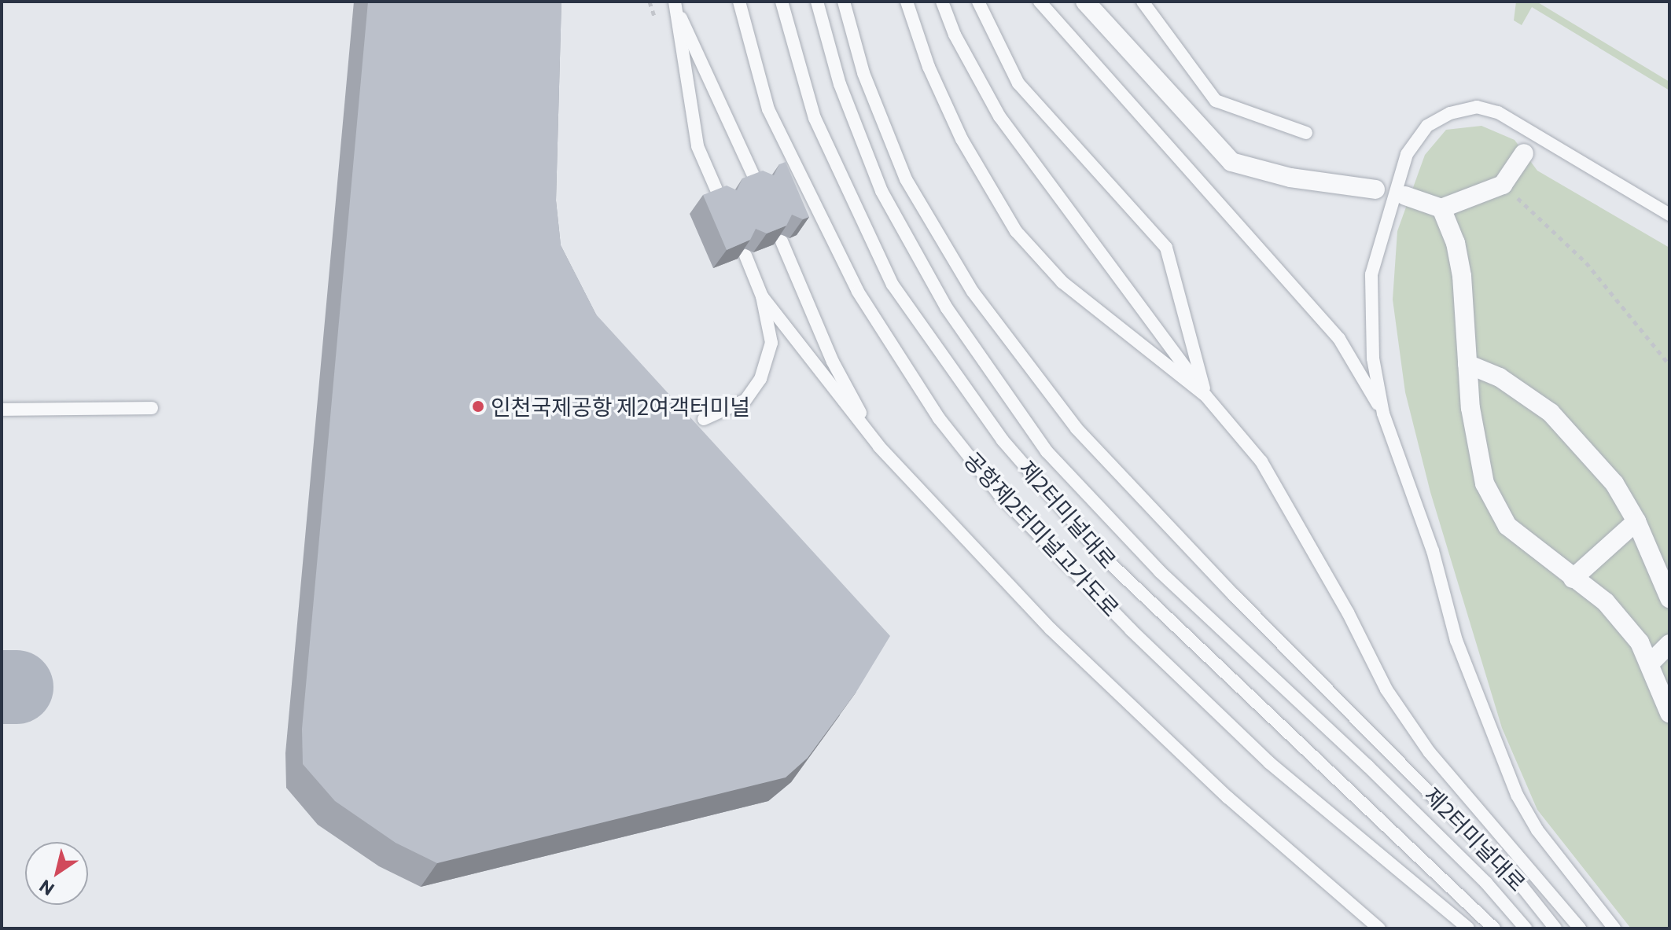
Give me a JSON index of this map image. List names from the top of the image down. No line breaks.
{"streets":{"lane":["제2터미널대로","공항제2터미널고가도로"]},"places":["인천국제공항 제2여객터미널"],"north":"bottom left"}
